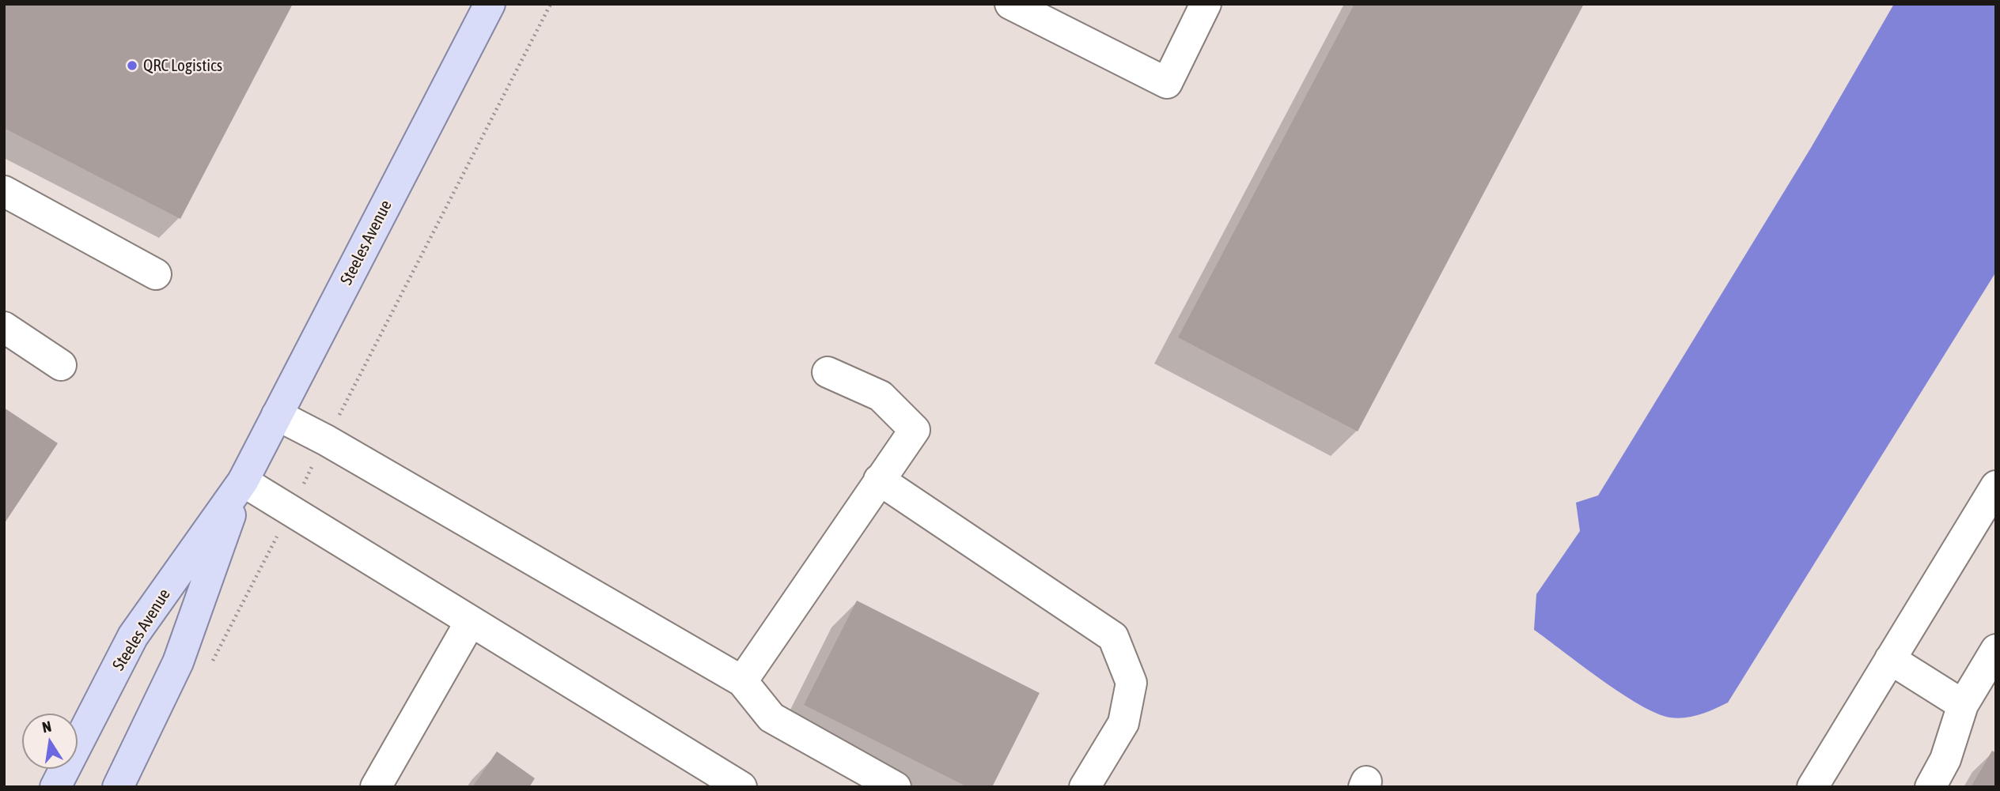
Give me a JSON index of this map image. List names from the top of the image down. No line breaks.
{"streets":{"main road":["Steeles Avenue"]},"places":["QRC Logistics"],"north":"top"}
